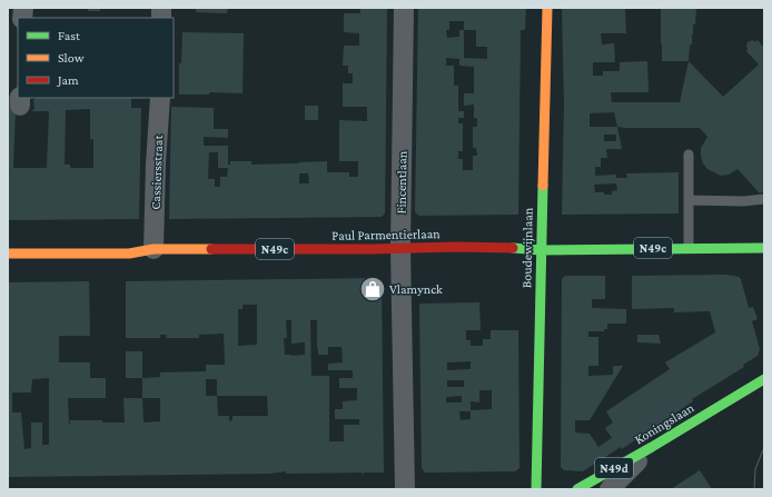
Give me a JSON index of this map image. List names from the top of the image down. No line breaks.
{"streets":{"main road":["Paul Parmentierlaan","Boudewijnlaan","N49c","Koningslaan","N49d"],"street":["Cassiersstraat","Fincentlaan"]},"crossings":[["Cassiersstraat","Paul Parmentierlaan"],["Fincentlaan","Paul Parmentierlaan"],["Paul Parmentierlaan","Boudewijnlaan"]],"places":{"shop":["Vlamynck"]},"legend":["Fast","Slow","Jam"]}
